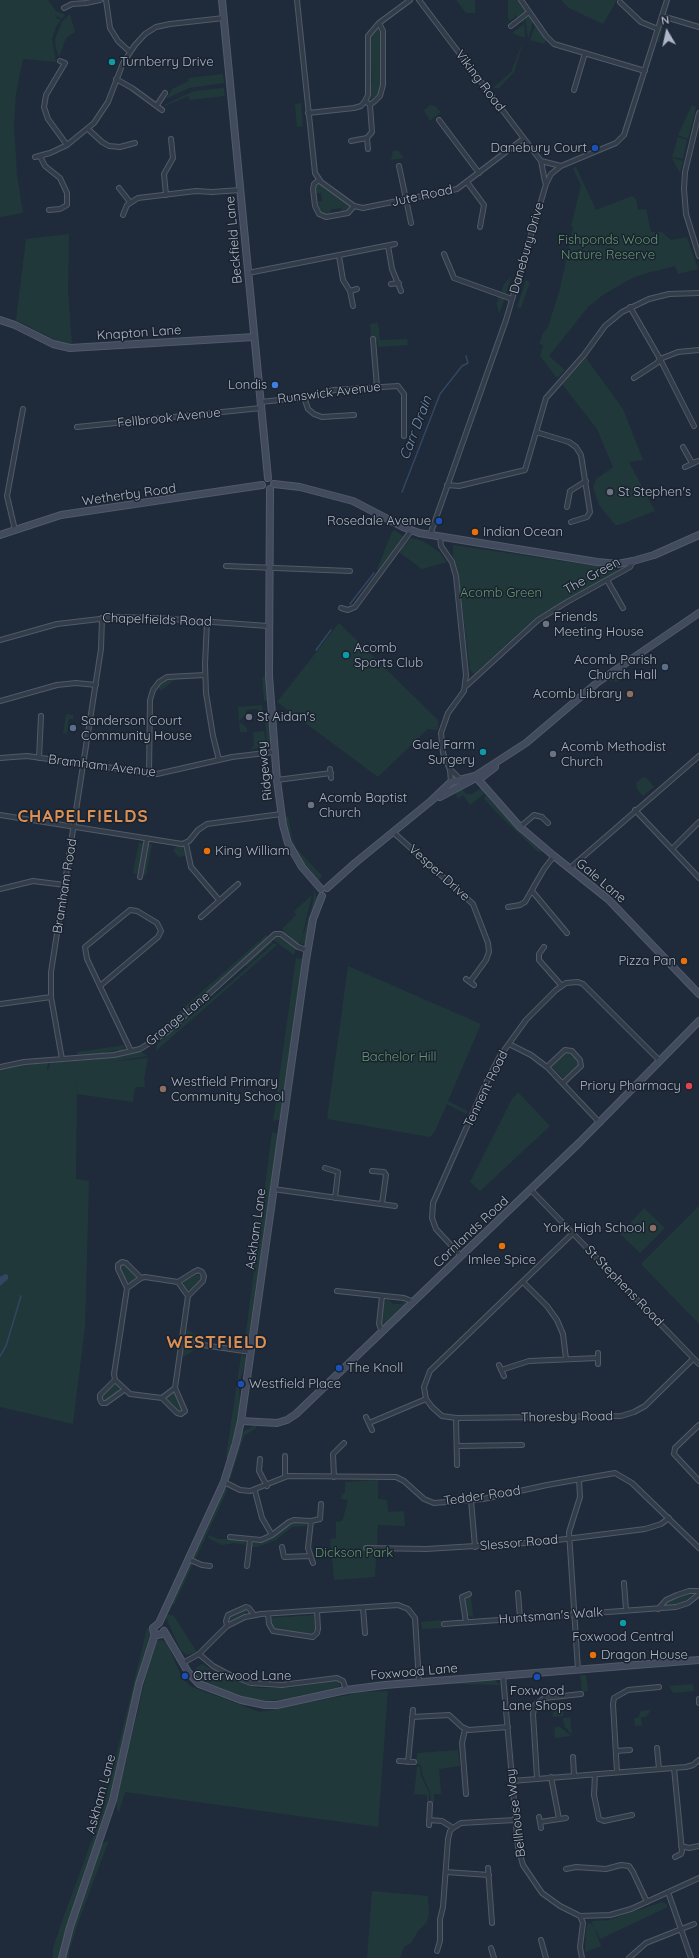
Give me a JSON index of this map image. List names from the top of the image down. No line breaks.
{"streets":{"street":["Viking Road","Jute Road","Beckfield Lane","Danebury Drive","Knapton Lane","Runswick Avenue","Fellbrook Avenue","Wetherby Road","The Green","Chapelfields Road","Bramham Avenue","Ridgeway","Vesper Drive","Gale Lane","Bramham Road","Grange Lane","Tennent Road","Askham Lane","Cornlands Road","St Stephens Road","Thoresby Road","Tedder Road","Slessor Road","Huntsman's Walk","Foxwood Lane","Bellhouse Way"]},"crossings":[["Viking Road","Jute Road"],["Viking Road","Danebury Drive"],["Beckfield Lane","Knapton Lane"],["Beckfield Lane","Runswick Avenue"],["Beckfield Lane","Fellbrook Avenue"],["Beckfield Lane","Wetherby Road"],["Beckfield Lane","Ridgeway"],["Danebury Drive","The Green"],["Runswick Avenue","Fellbrook Avenue"],["Wetherby Road","Ridgeway"],["Chapelfields Road","Ridgeway"],["Chapelfields Road","Bramham Road"],["Bramham Avenue","Ridgeway"],["Bramham Avenue","Bramham Road"],["Ridgeway","Askham Lane"],["Bramham Road","Grange Lane"],["Grange Lane","Askham Lane"],["Tennent Road","Cornlands Road"],["Askham Lane","Cornlands Road"],["Askham Lane","Foxwood Lane"],["Cornlands Road","St Stephens Road"],["St Stephens Road","Thoresby Road"],["Tedder Road","Slessor Road"],["Foxwood Lane","Bellhouse Way"]],"districts":["CHAPELFIELDS","WESTFIELD"],"water":["Carr Drain"],"parks":["Fishponds Wood Nature Reserve","Acomb Green","Bachelor Hill","Dickson Park"],"places":["Turnberry Drive","Danebury Court","Londis","St Stephen's","Rosedale Avenue","Indian Ocean","Friends Meeting House","Acomb Sports Club","Acomb Parish Church Hall","Acomb Library","St Aidan's","Sanderson Court Community House","Gale Farm Surgery","Acomb Methodist Church","Acomb Baptist Church","King William","Pizza Pan","Priory Pharmacy","Westfield Primary Community School","York High School","Imlee Spice","The Knoll","Westfield Place","Foxwood Central","Dragon House","Otterwood Lane","Foxwood Lane Shops"],"north":"top"}
